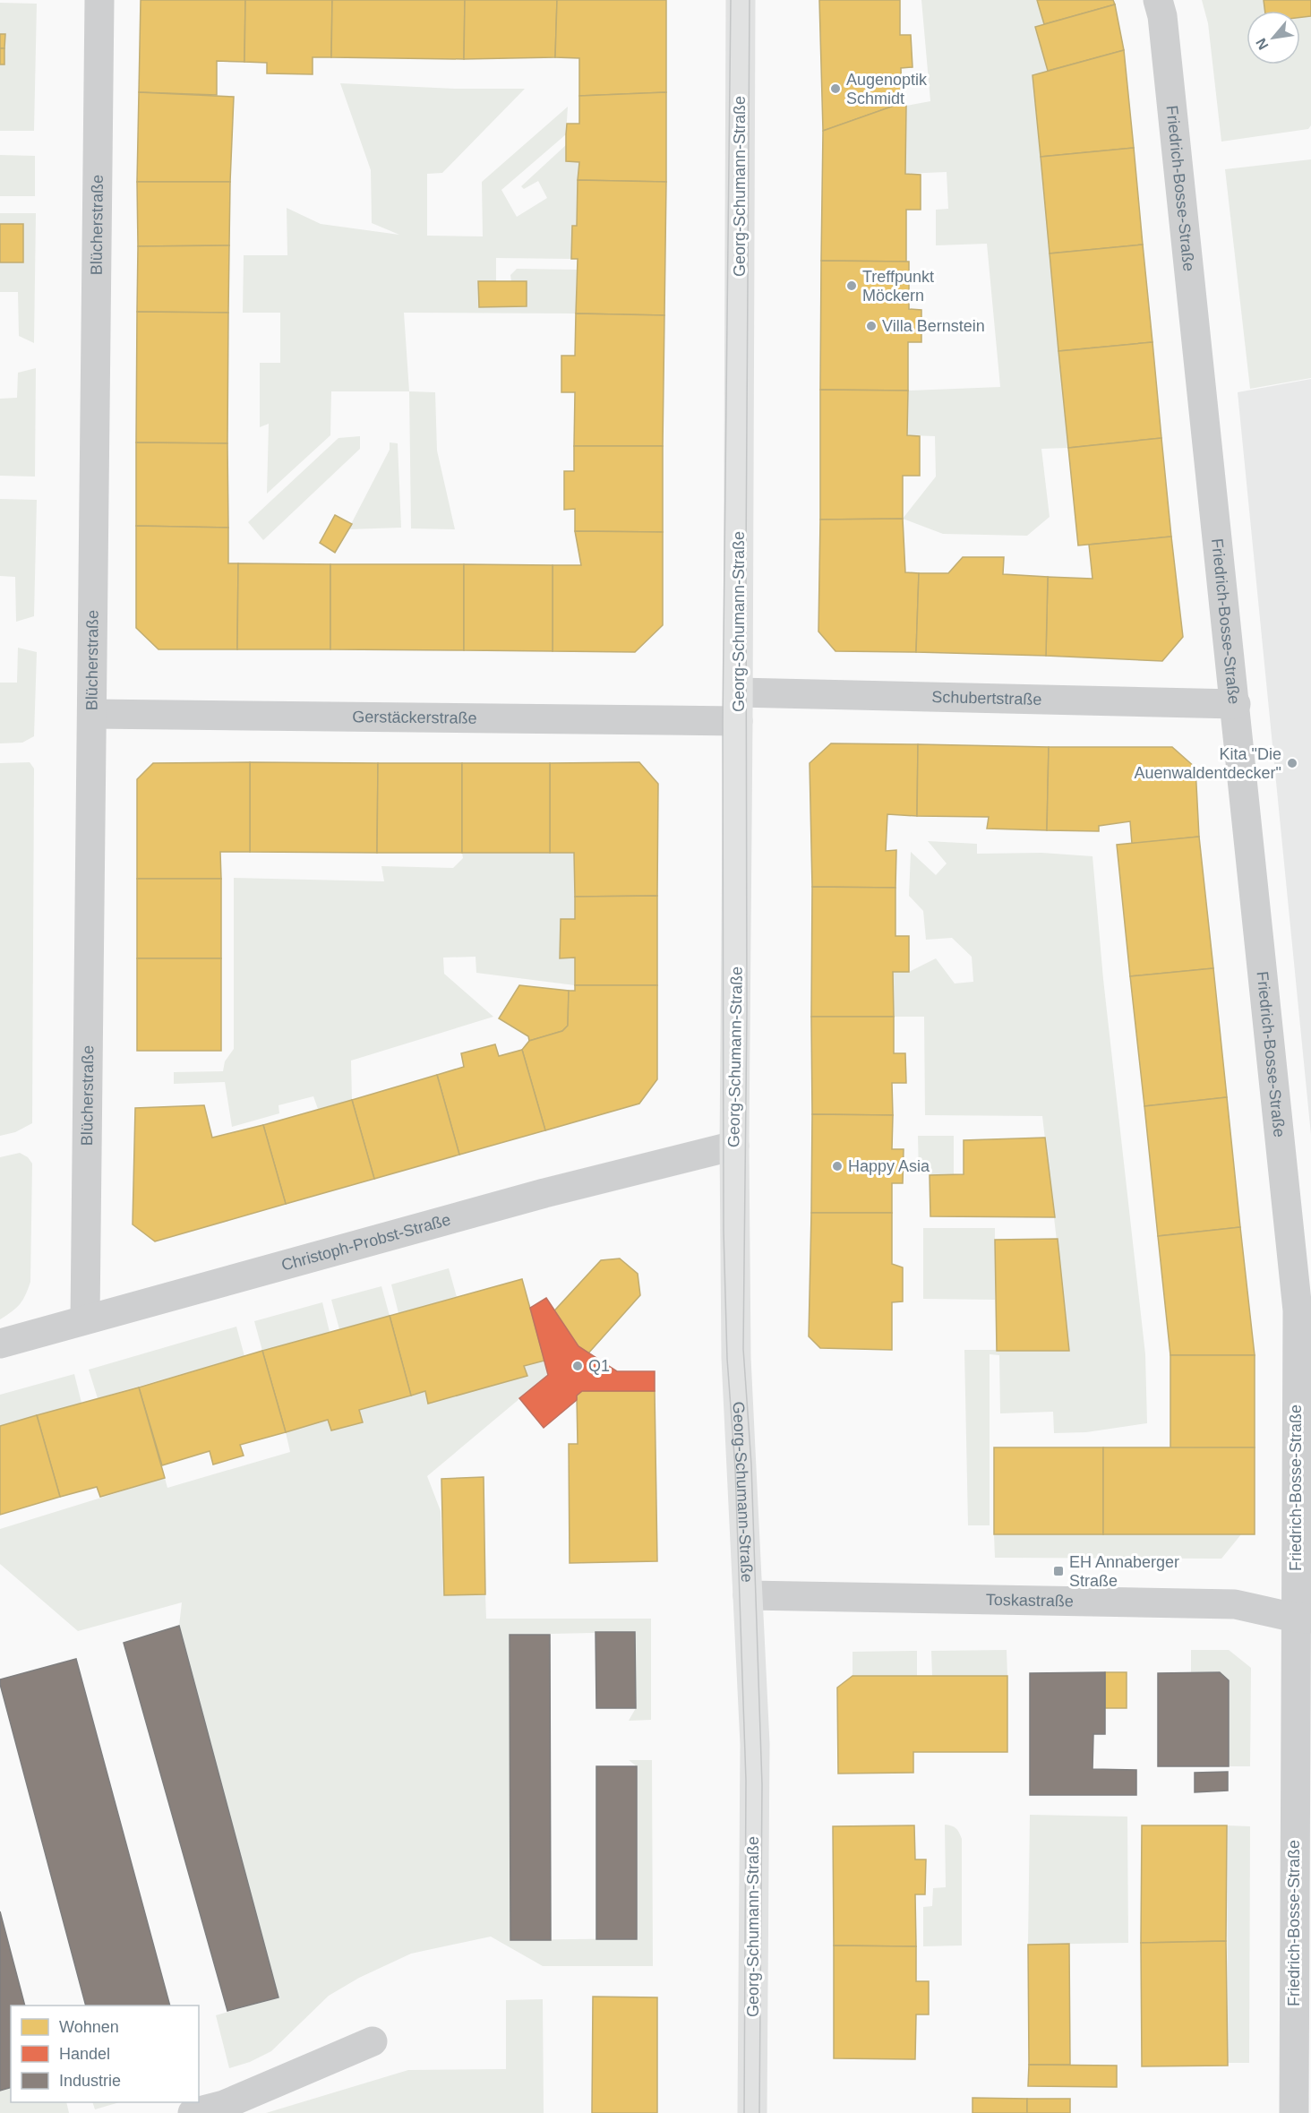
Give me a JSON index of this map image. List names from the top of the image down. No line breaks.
{"streets":{"main road":["Georg-Schumann-Straße"],"street":["Friedrich-Bosse-Straße","Blücherstraße","Schubertstraße","Gerstäckerstraße","Christoph-Probst-Straße","Toskastraße"]},"crossings":[["Georg-Schumann-Straße","Schubertstraße"],["Georg-Schumann-Straße","Gerstäckerstraße"],["Georg-Schumann-Straße","Christoph-Probst-Straße"],["Georg-Schumann-Straße","Toskastraße"],["Friedrich-Bosse-Straße","Schubertstraße"],["Friedrich-Bosse-Straße","Toskastraße"],["Blücherstraße","Gerstäckerstraße"],["Blücherstraße","Christoph-Probst-Straße"],["Schubertstraße","Gerstäckerstraße"]],"places":{"other":["Augenoptik Schmidt","Treffpunkt Möckern","Villa Bernstein","Kita \"Die Auenwaldentdecker\"","Happy Asia","Q1"],"transit":["EH Annaberger Straße"]},"legend":["Wohnen","Handel","Industrie"],"north":"bottom left"}
